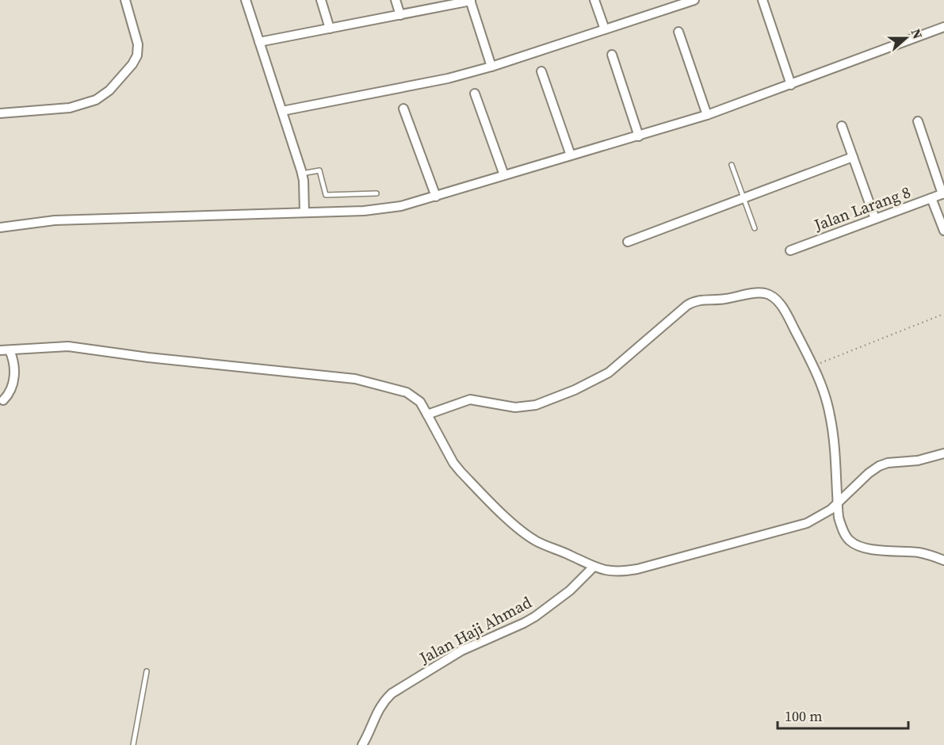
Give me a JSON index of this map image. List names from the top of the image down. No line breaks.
{"streets":{"street":["Jalan Larang 8","Jalan Haji Ahmad"]},"scale_bar":"100 m","north":"right"}
